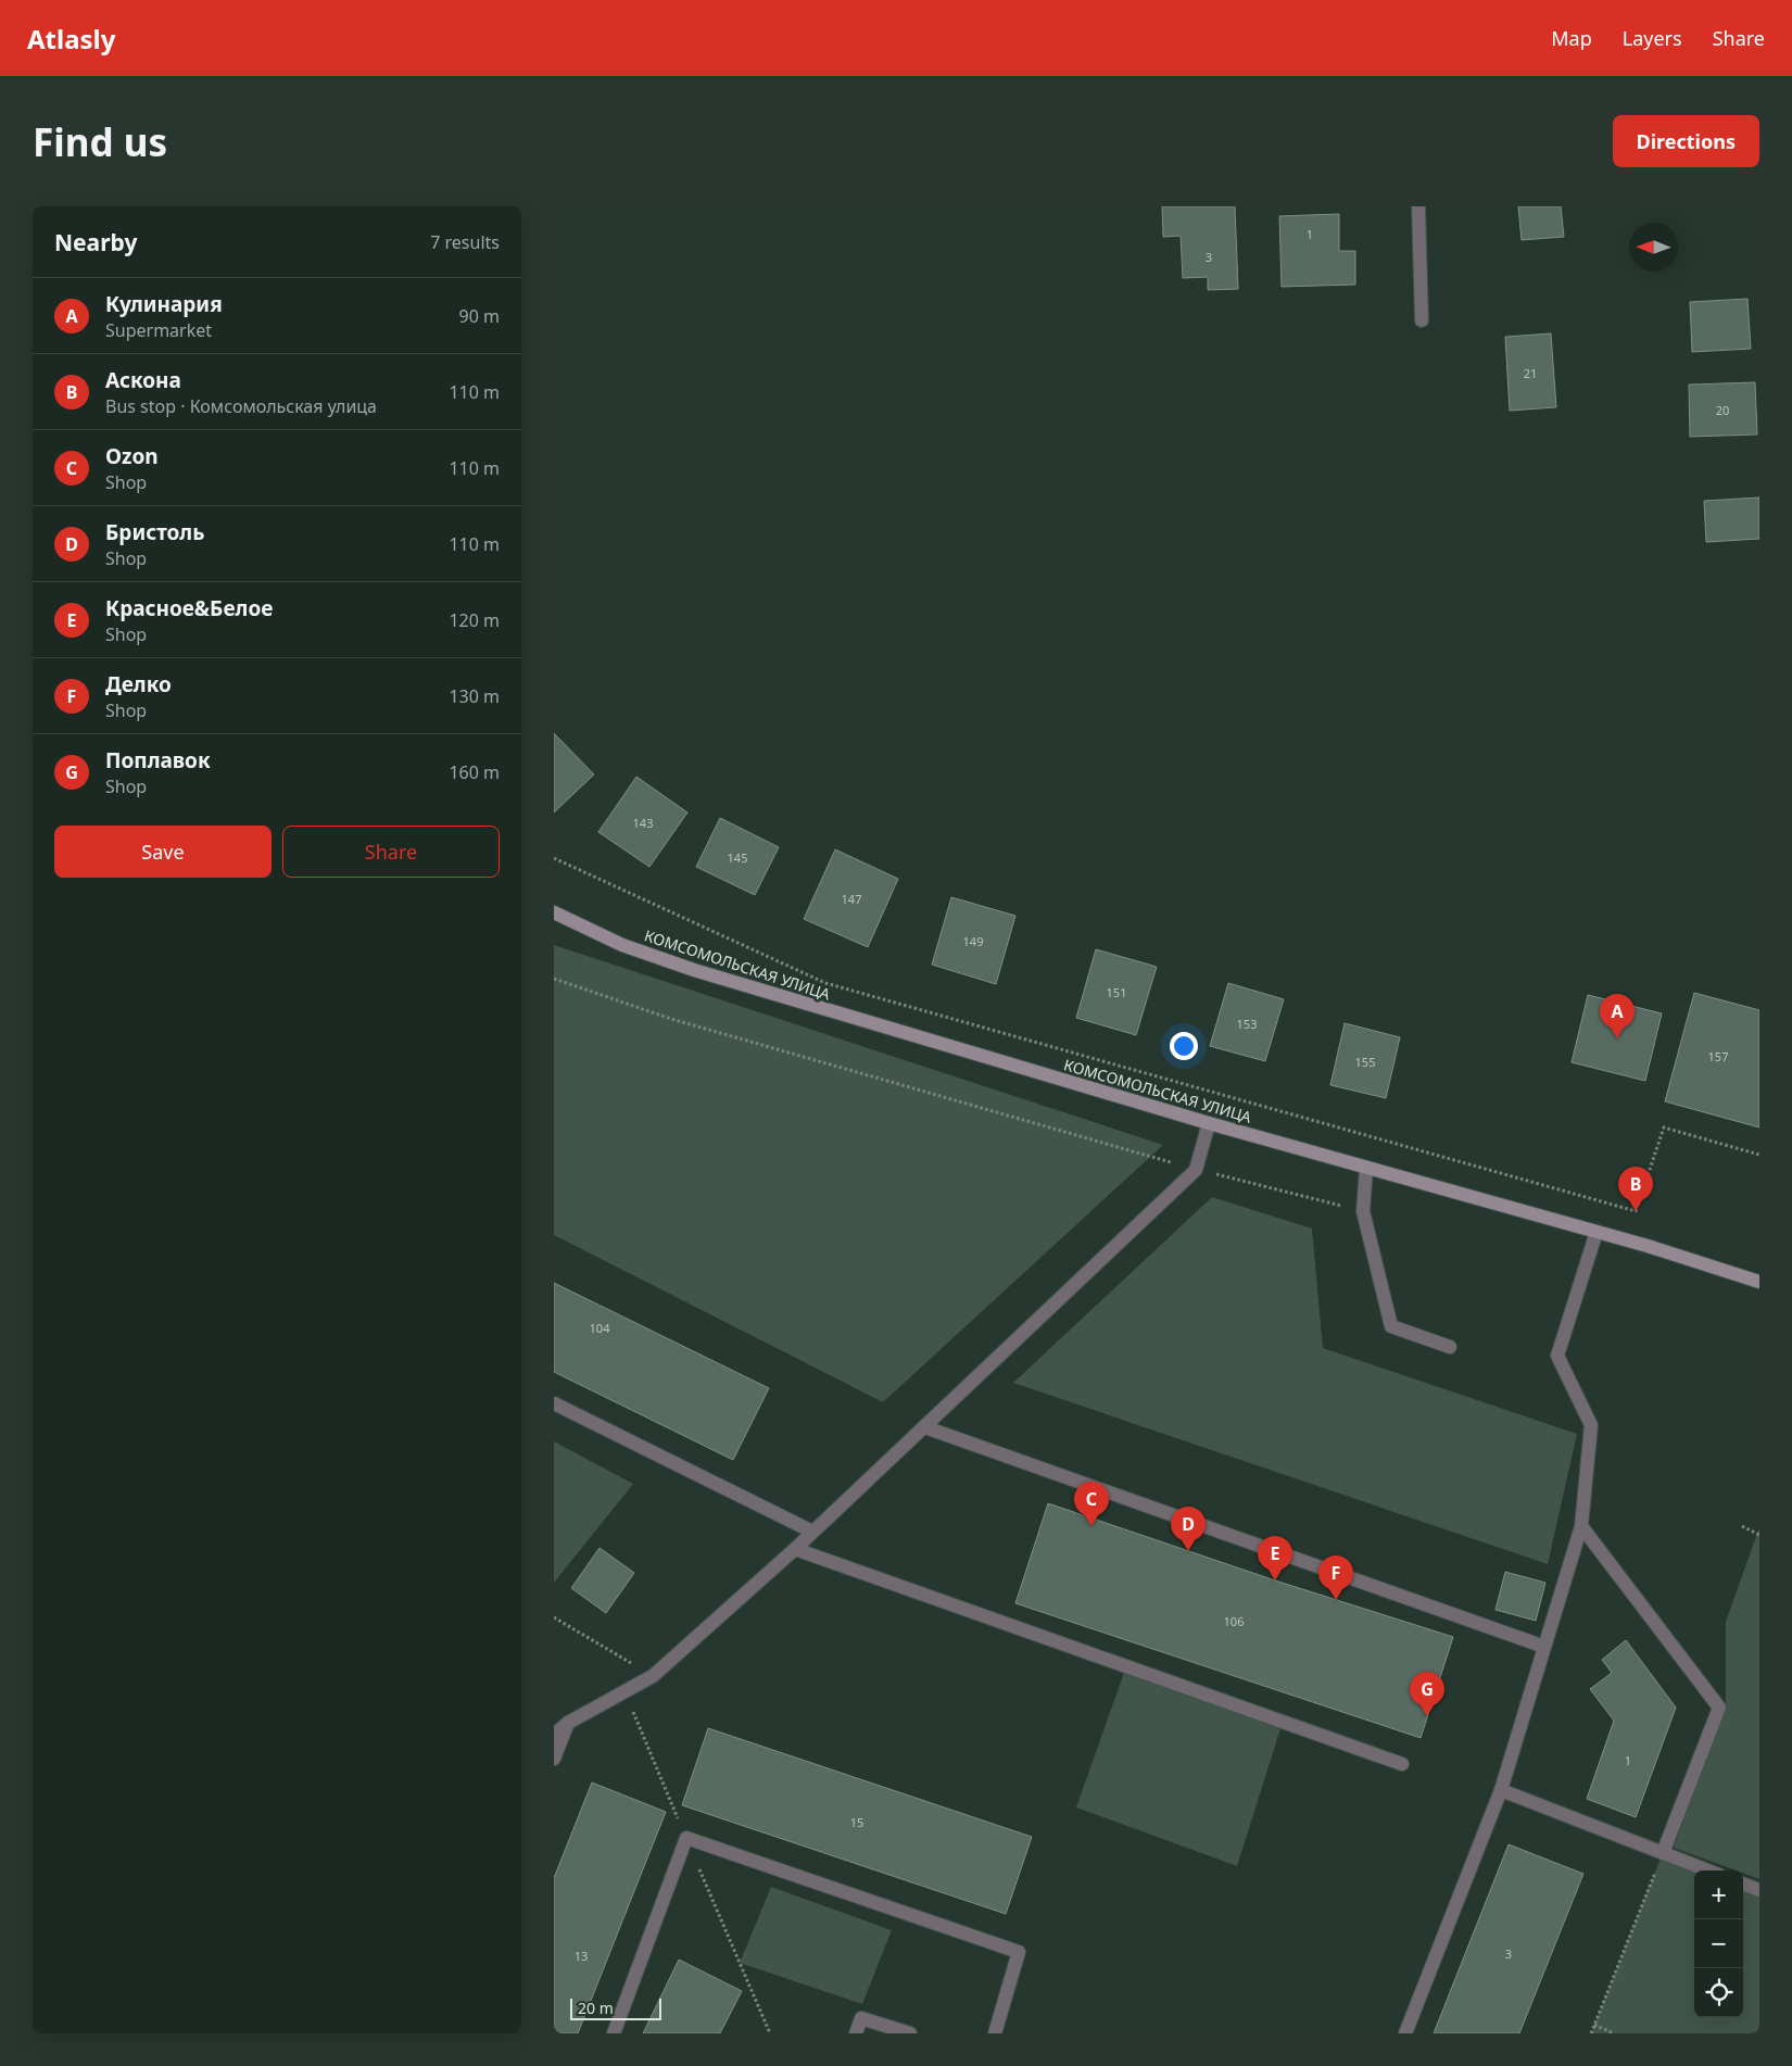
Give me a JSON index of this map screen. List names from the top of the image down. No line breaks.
{"streets":{"main road":["КОМСОМОЛЬСКАЯ УЛИЦА"]},"house_numbers":["1","3","21","20","143","145","147","149","151","153","157","155","104","106","1","15","3","13"],"scale_bar":"20 m","north":"left","page":{"header":"Atlasly","nav":["Map","Layers","Share"],"buttons":["Directions",["Save","Share"]],"title":"Find us","heading":["Nearby","7 results"],"list":[{"mark":"A","name":"Кулинария","note":"Supermarket","value":"90 m"},{"mark":"B","name":"Аскона","note":"Bus stop · Комсомольская улица","value":"110 m"},{"mark":"C","name":"Ozon","note":"Shop","value":"110 m"},{"mark":"D","name":"Бристоль","note":"Shop","value":"110 m"},{"mark":"E","name":"Красное&Белое","note":"Shop","value":"120 m"},{"mark":"F","name":"Делко","note":"Shop","value":"130 m"},{"mark":"G","name":"Поплавок","note":"Shop","value":"160 m"}],"pins":["A","B","C","D","E","F","G"],"map_buttons":["+","−"],"scale":"20 m"}}
